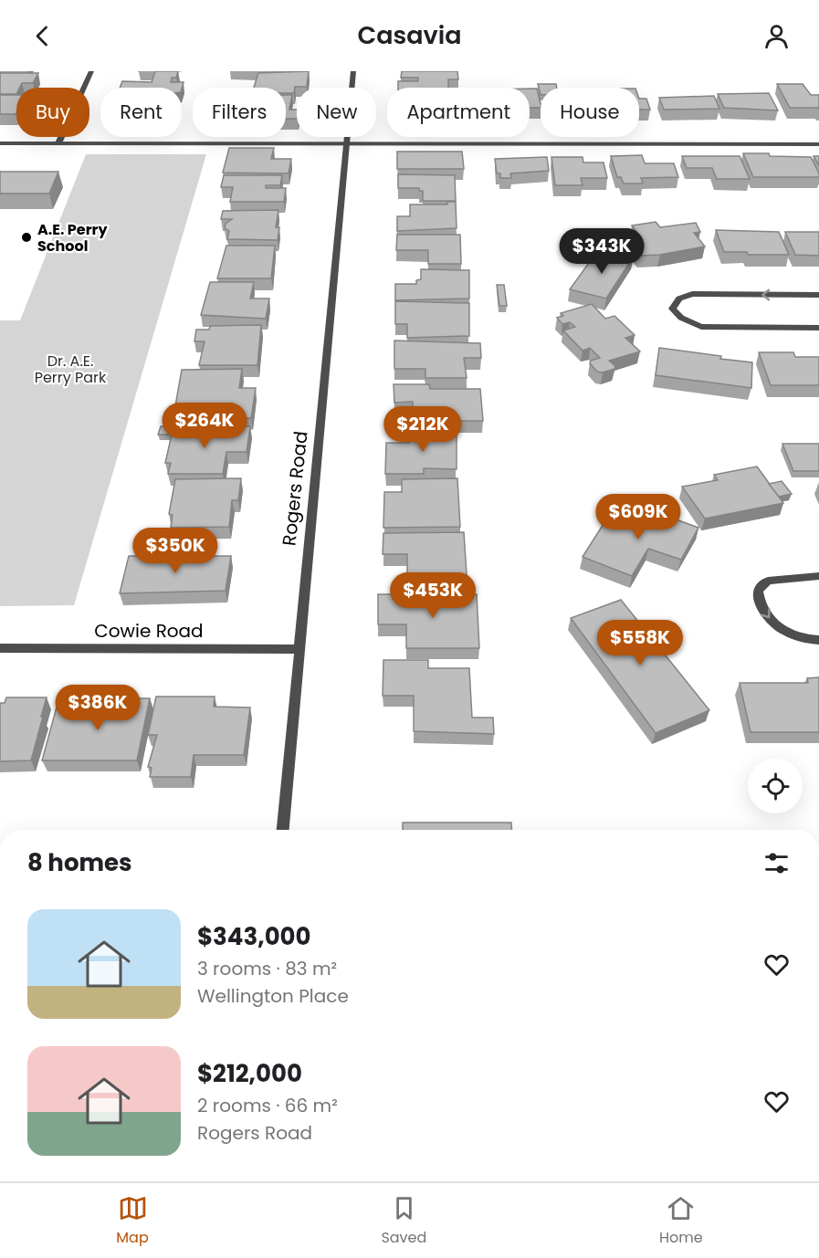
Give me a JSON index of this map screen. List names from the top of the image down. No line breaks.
{"streets":{"street":["Rogers Road","Cowie Road"]},"crossings":[["Rogers Road","Cowie Road"]],"parks":["Dr. A.E. Perry Park"],"places":["A.E. Perry School"],"page":{"header":"Casavia","chip":["Buy","Rent","Filters","New","Apartment","House"],"price":["$343K","$264K","$212K","$609K","$350K","$453K","$558K","$386K"],"heading":"8 homes","list":[{"name":"$343,000","note":"3 rooms · 83 m² · Wellington Place"},{"name":"$212,000","note":"2 rooms · 66 m² · Rogers Road"}],"tabs":["Map","Saved","Home"]}}
